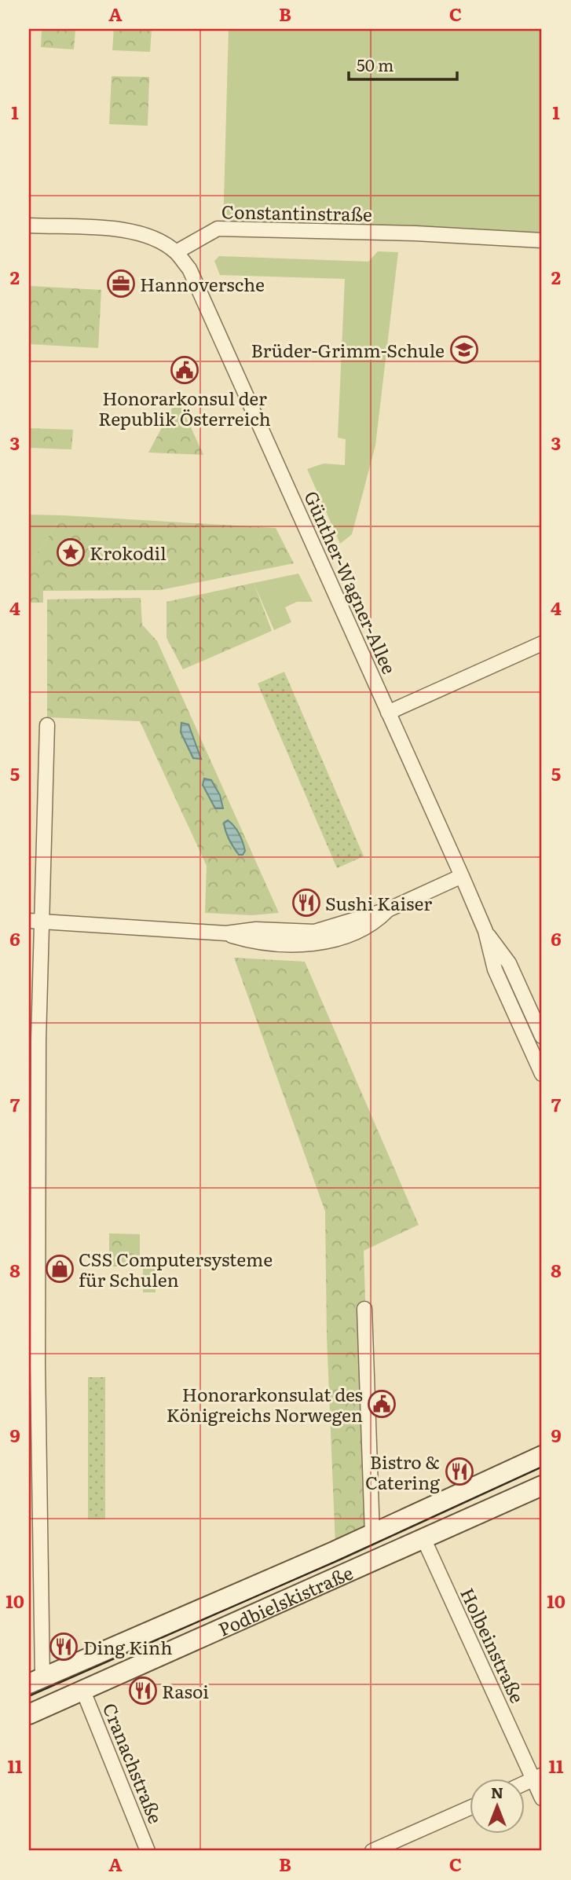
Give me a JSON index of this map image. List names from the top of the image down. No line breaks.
{"streets":{"main road":["Podbielskistraße"],"street":["Constantinstraße","Günther-Wagner-Allee","Holbeinstraße","Cranachstraße"]},"crossings":[["Constantinstraße","Günther-Wagner-Allee"],["Podbielskistraße","Holbeinstraße"],["Podbielskistraße","Cranachstraße"]],"places":{"office":["Hannoversche"],"school or university":["Brüder-Grimm-Schule"],"public building":["Honorarkonsul der Republik Österreich","Honorarkonsulat des Königreichs Norwegen"],"place":["Krokodil"],"restaurant":["Sushi Kaiser","Bistro & Catering","Ding Kinh","Rasoi"],"shop":["CSS Computersysteme für Schulen"]},"scale_bar":"50 m","north":"top","grid":{"columns":["A","B","C"],"rows":["1","2","3","4","5","6","7","8","9","10","11"]}}
